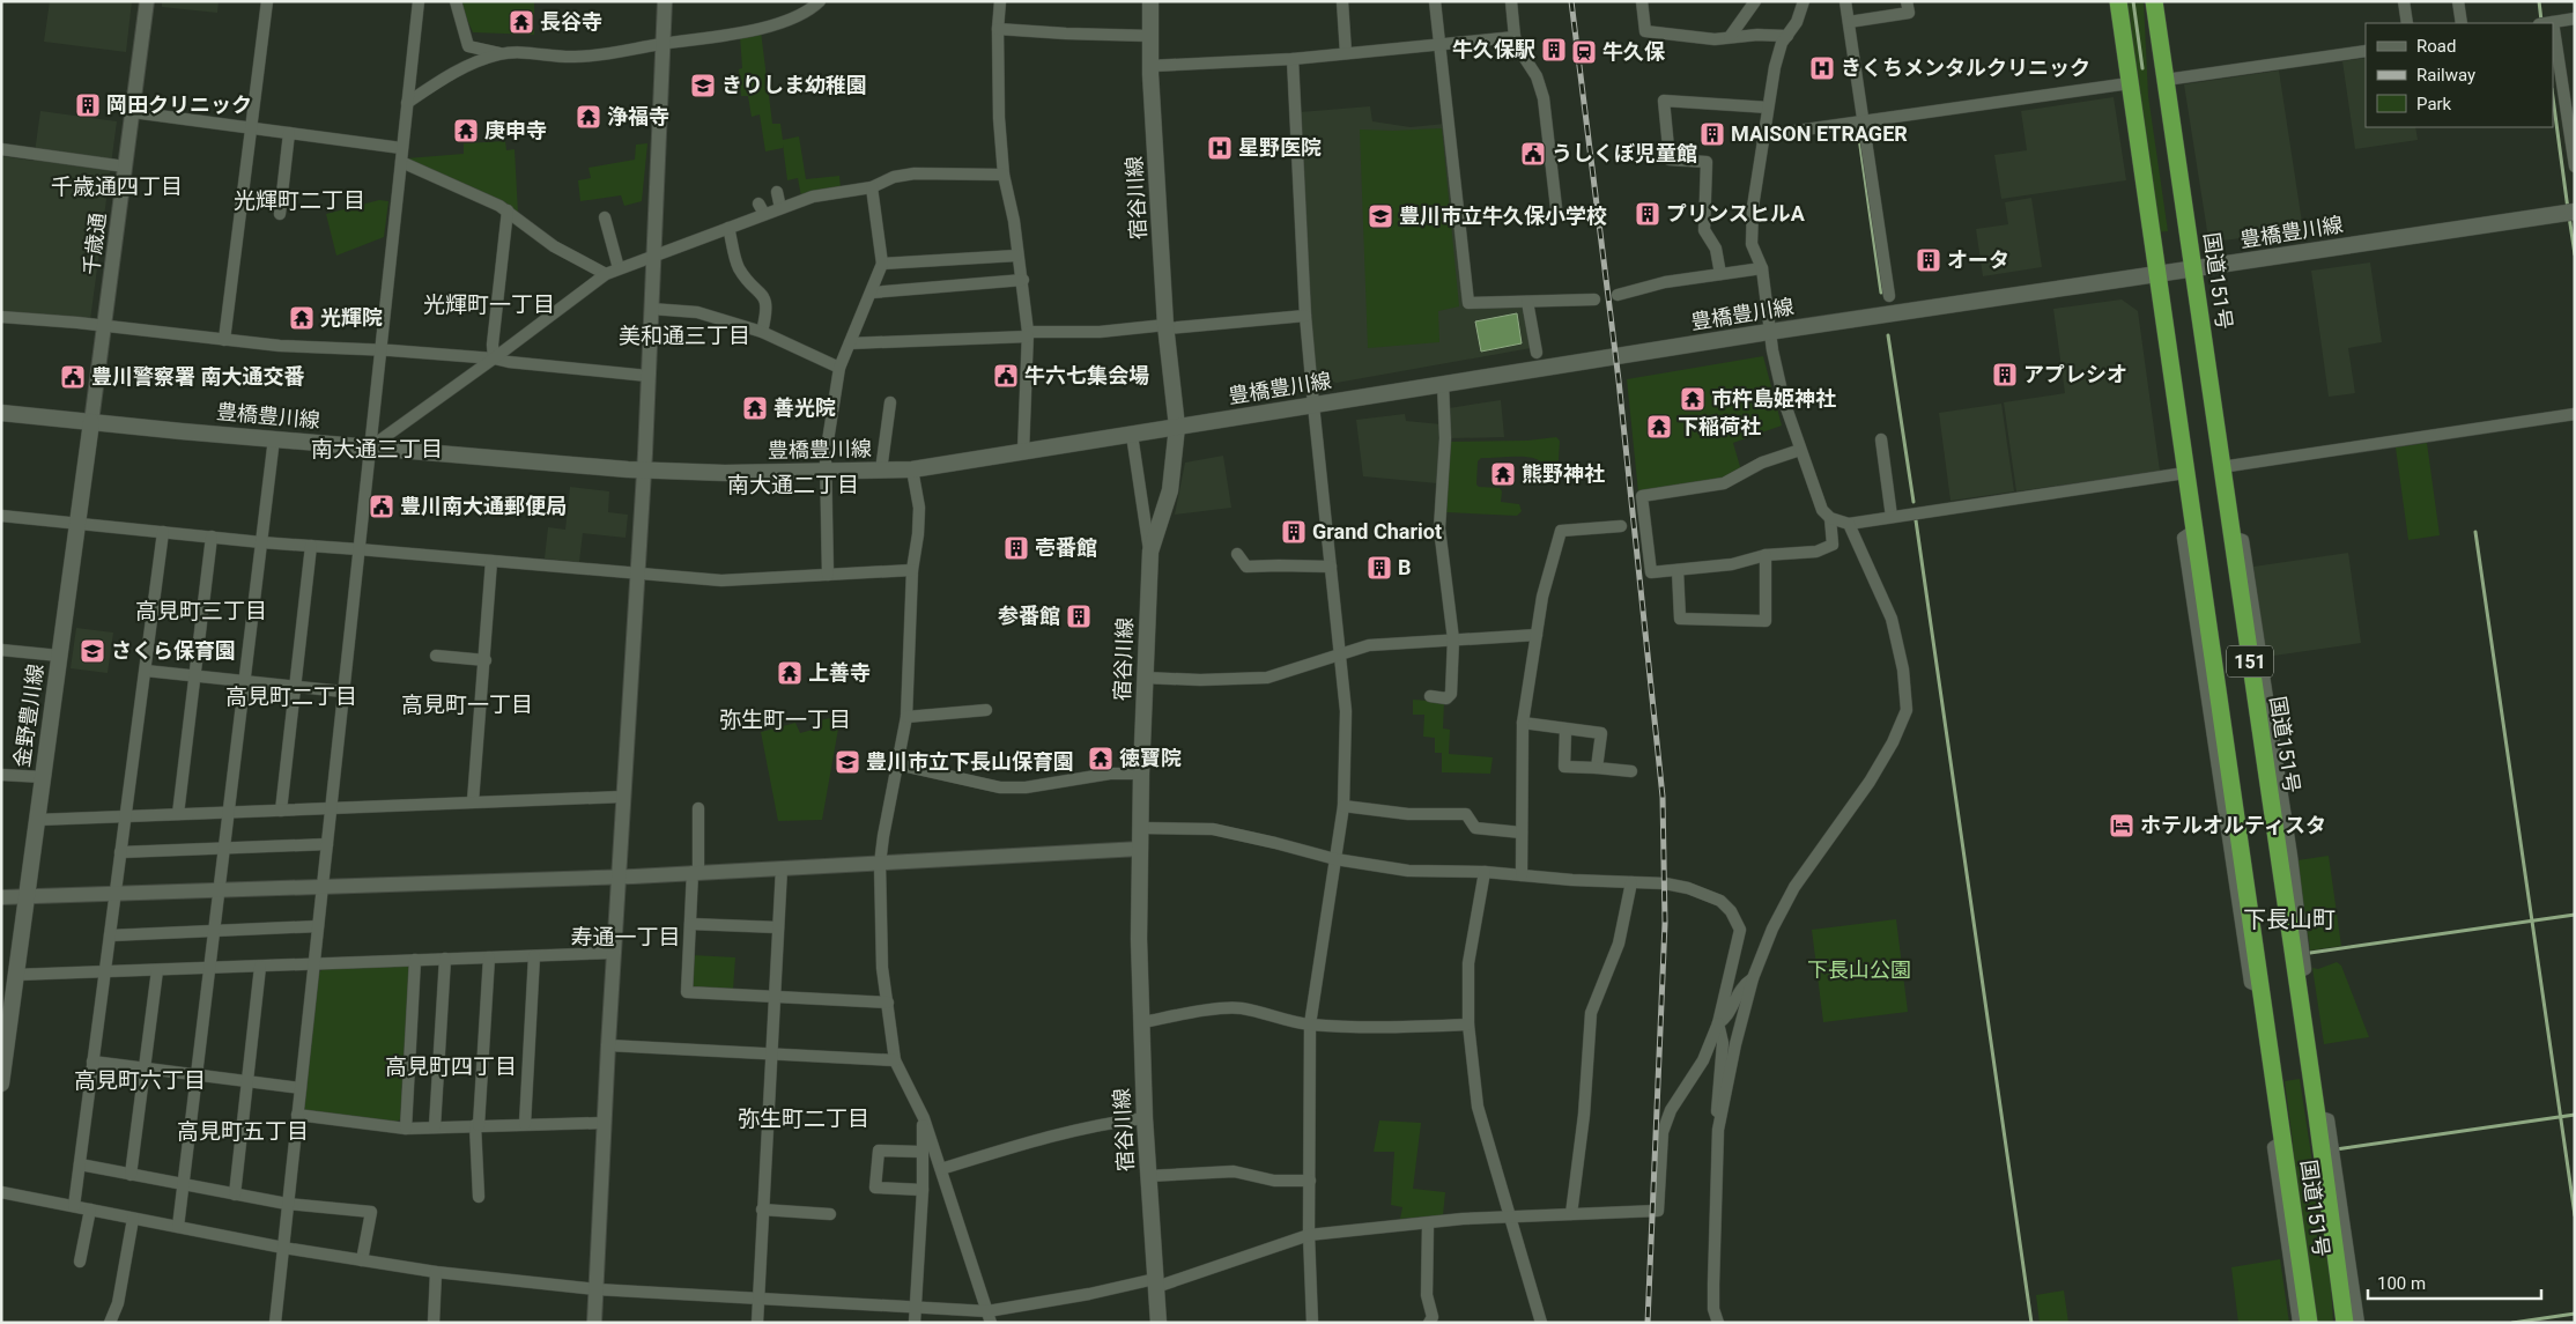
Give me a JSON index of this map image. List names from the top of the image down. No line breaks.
{"streets":{"highway":["国道151号","151"],"main road":["宿谷川線","豊橋豊川線","金野豊川線"],"street":["千歳通"]},"crossings":[["宿谷川線","豊橋豊川線"],["豊橋豊川線","千歳通"],["豊橋豊川線","国道151号"],["豊橋豊川線","金野豊川線"],["千歳通","金野豊川線"]],"districts":["千歳通四丁目","光輝町二丁目","光輝町一丁目","美和通三丁目","南大通三丁目","南大通二丁目","高見町三丁目","高見町二丁目","高見町一丁目","弥生町一丁目","下長山町","寿通一丁目","高見町四丁目","高見町六丁目","弥生町二丁目","高見町五丁目"],"parks":["下長山公園"],"places":{"temple":["長谷寺","浄福寺","庚申寺","光輝院","市杵島姫神社","善光院","下稲荷社","熊野神社","上善寺","徳寶院"],"building":["牛久保駅","岡田クリニック","MAISON ETRAGER","プリンスヒルA","オータ","アプレシオ","Grand Chariot","壱番館","B","参番館"],"station":["牛久保"],"hospital":["きくちメンタルクリニック","星野医院"],"school or university":["きりしま幼稚園","豊川市立牛久保小学校","さくら保育園","豊川市立下長山保育園"],"public building":["うしくぼ児童館","牛六七集会場","豊川警察署 南大通交番","豊川南大通郵便局"],"hotel":["ホテルオルティスタ"]},"legend":["Road","Railway","Park"],"scale_bar":"100 m"}
